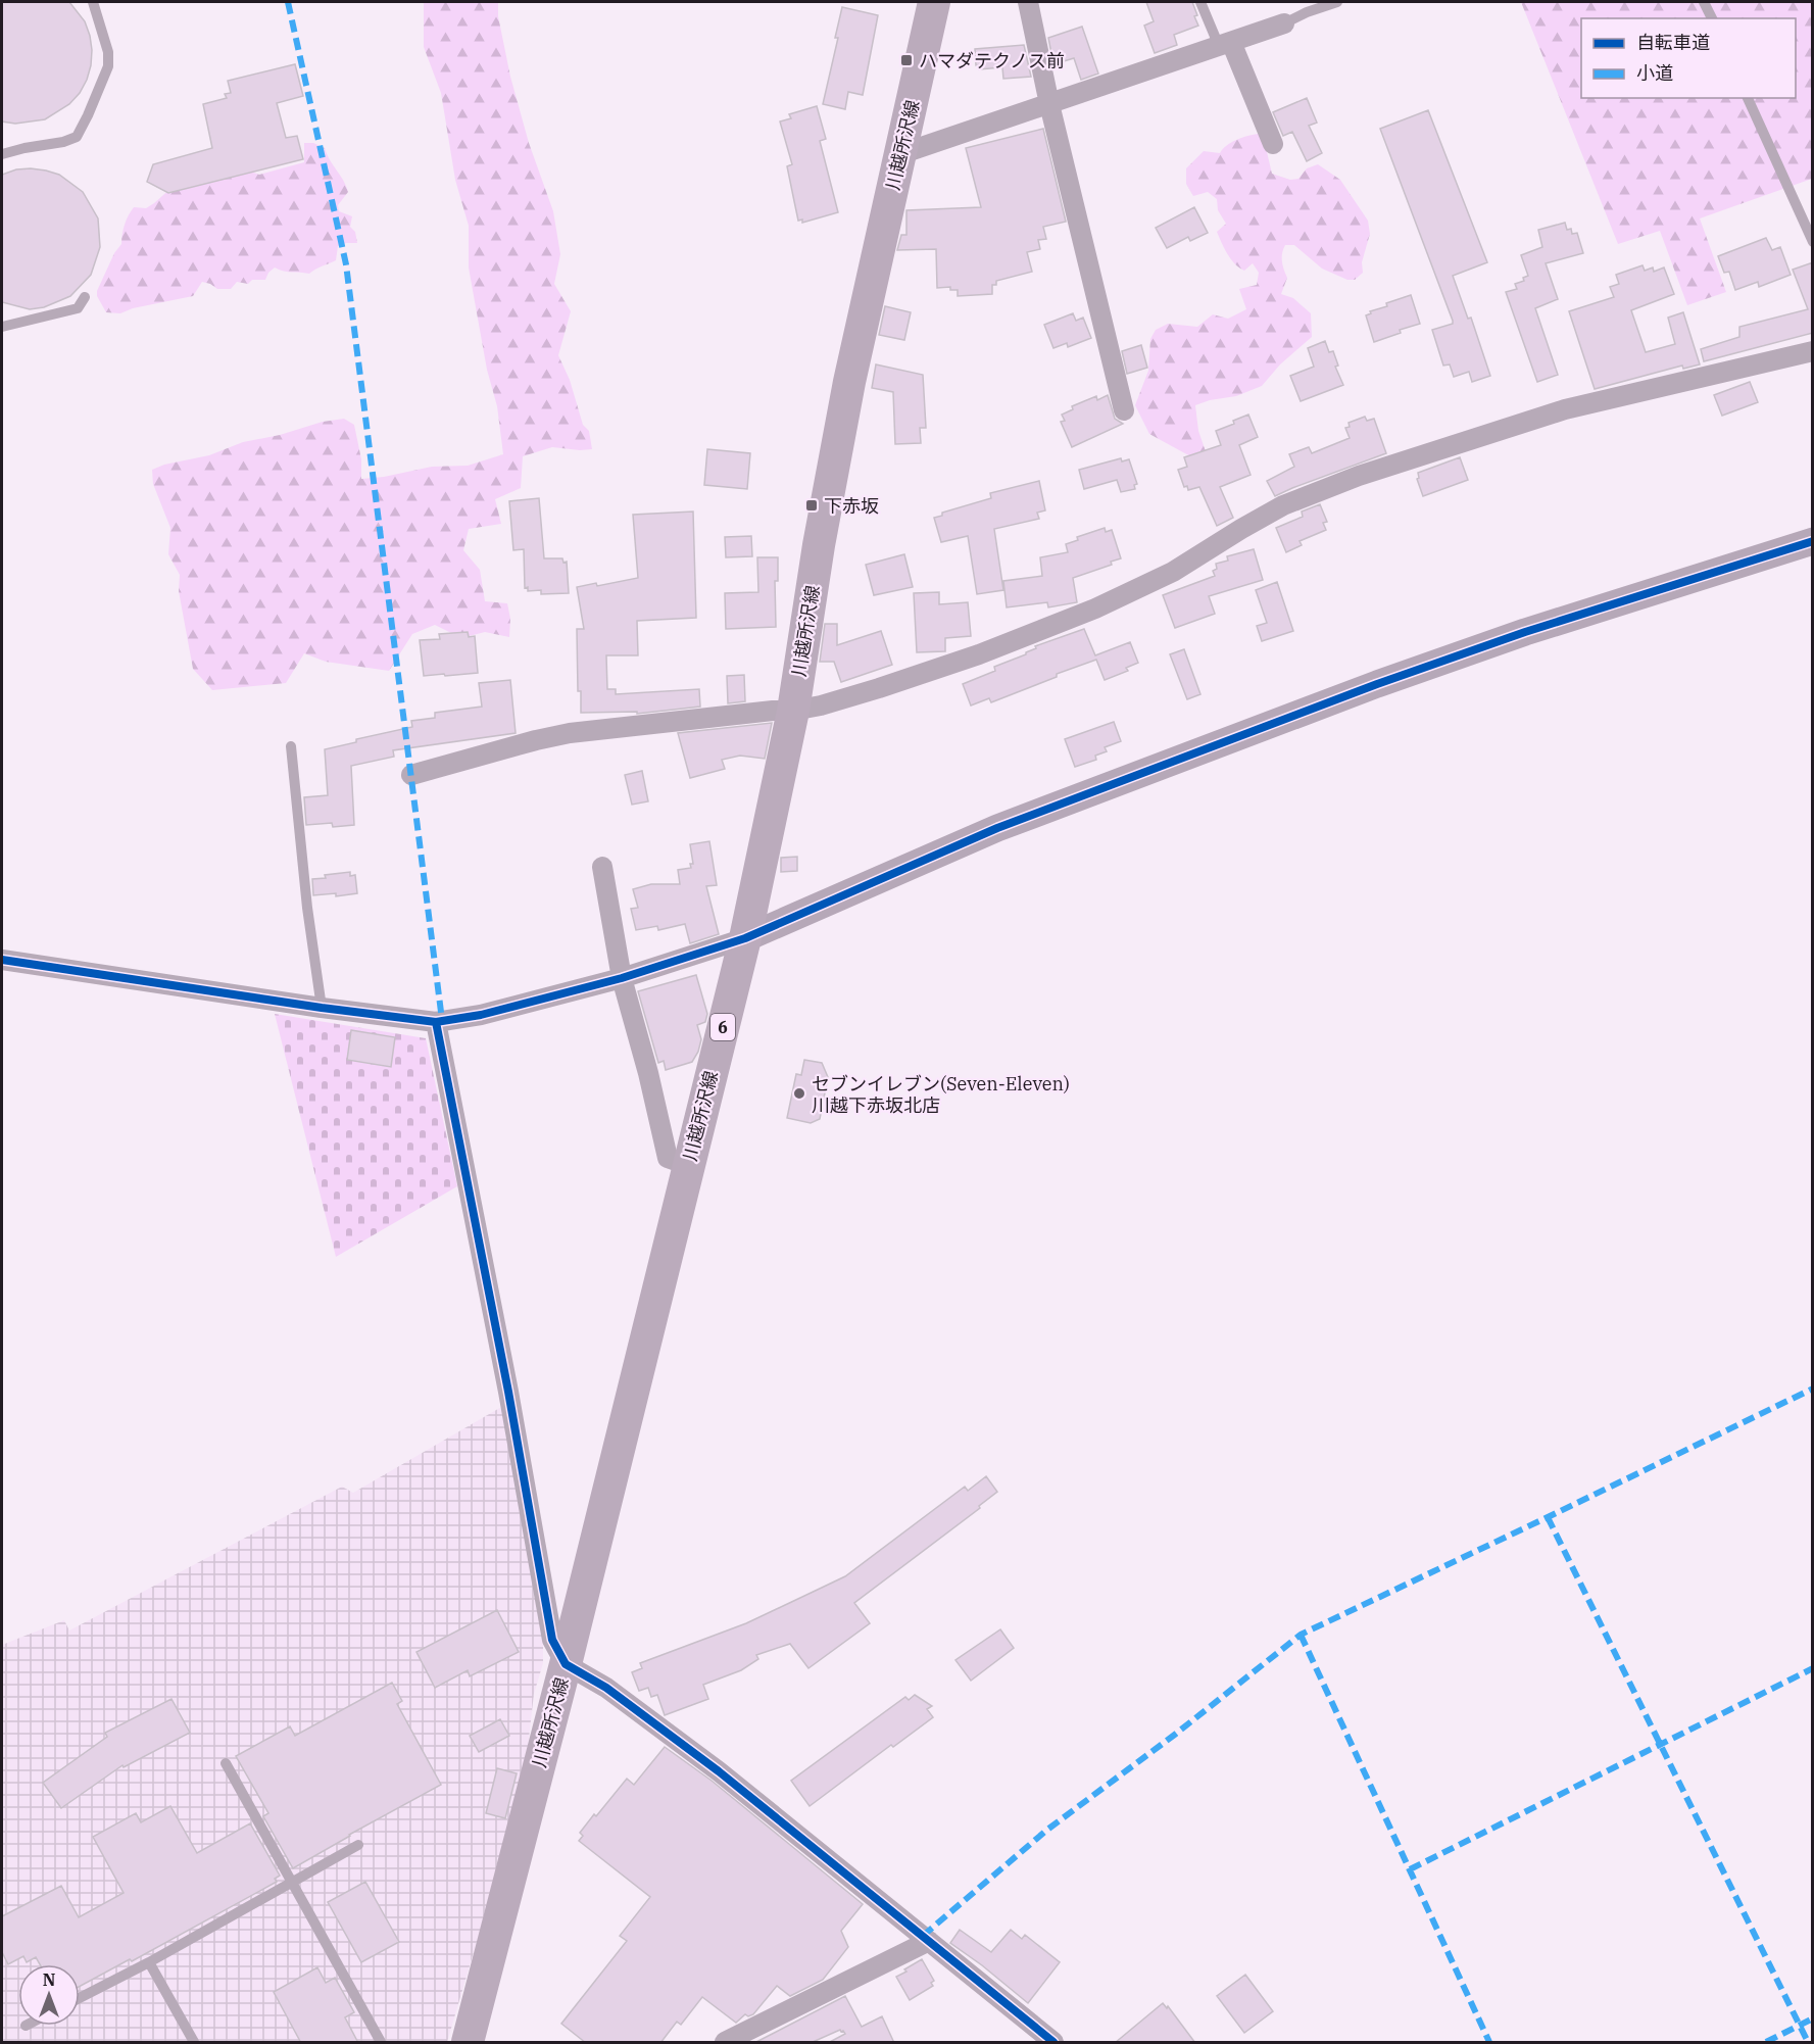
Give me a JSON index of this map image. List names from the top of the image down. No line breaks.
{"streets":{"main road":["川越所沢線","6"]},"places":{"transit":["ハマダテクノス前","下赤坂"],"other":["セブンイレブン(Seven-Eleven) 川越下赤坂北店"]},"legend":["自転車道","小道"],"north":"top"}
